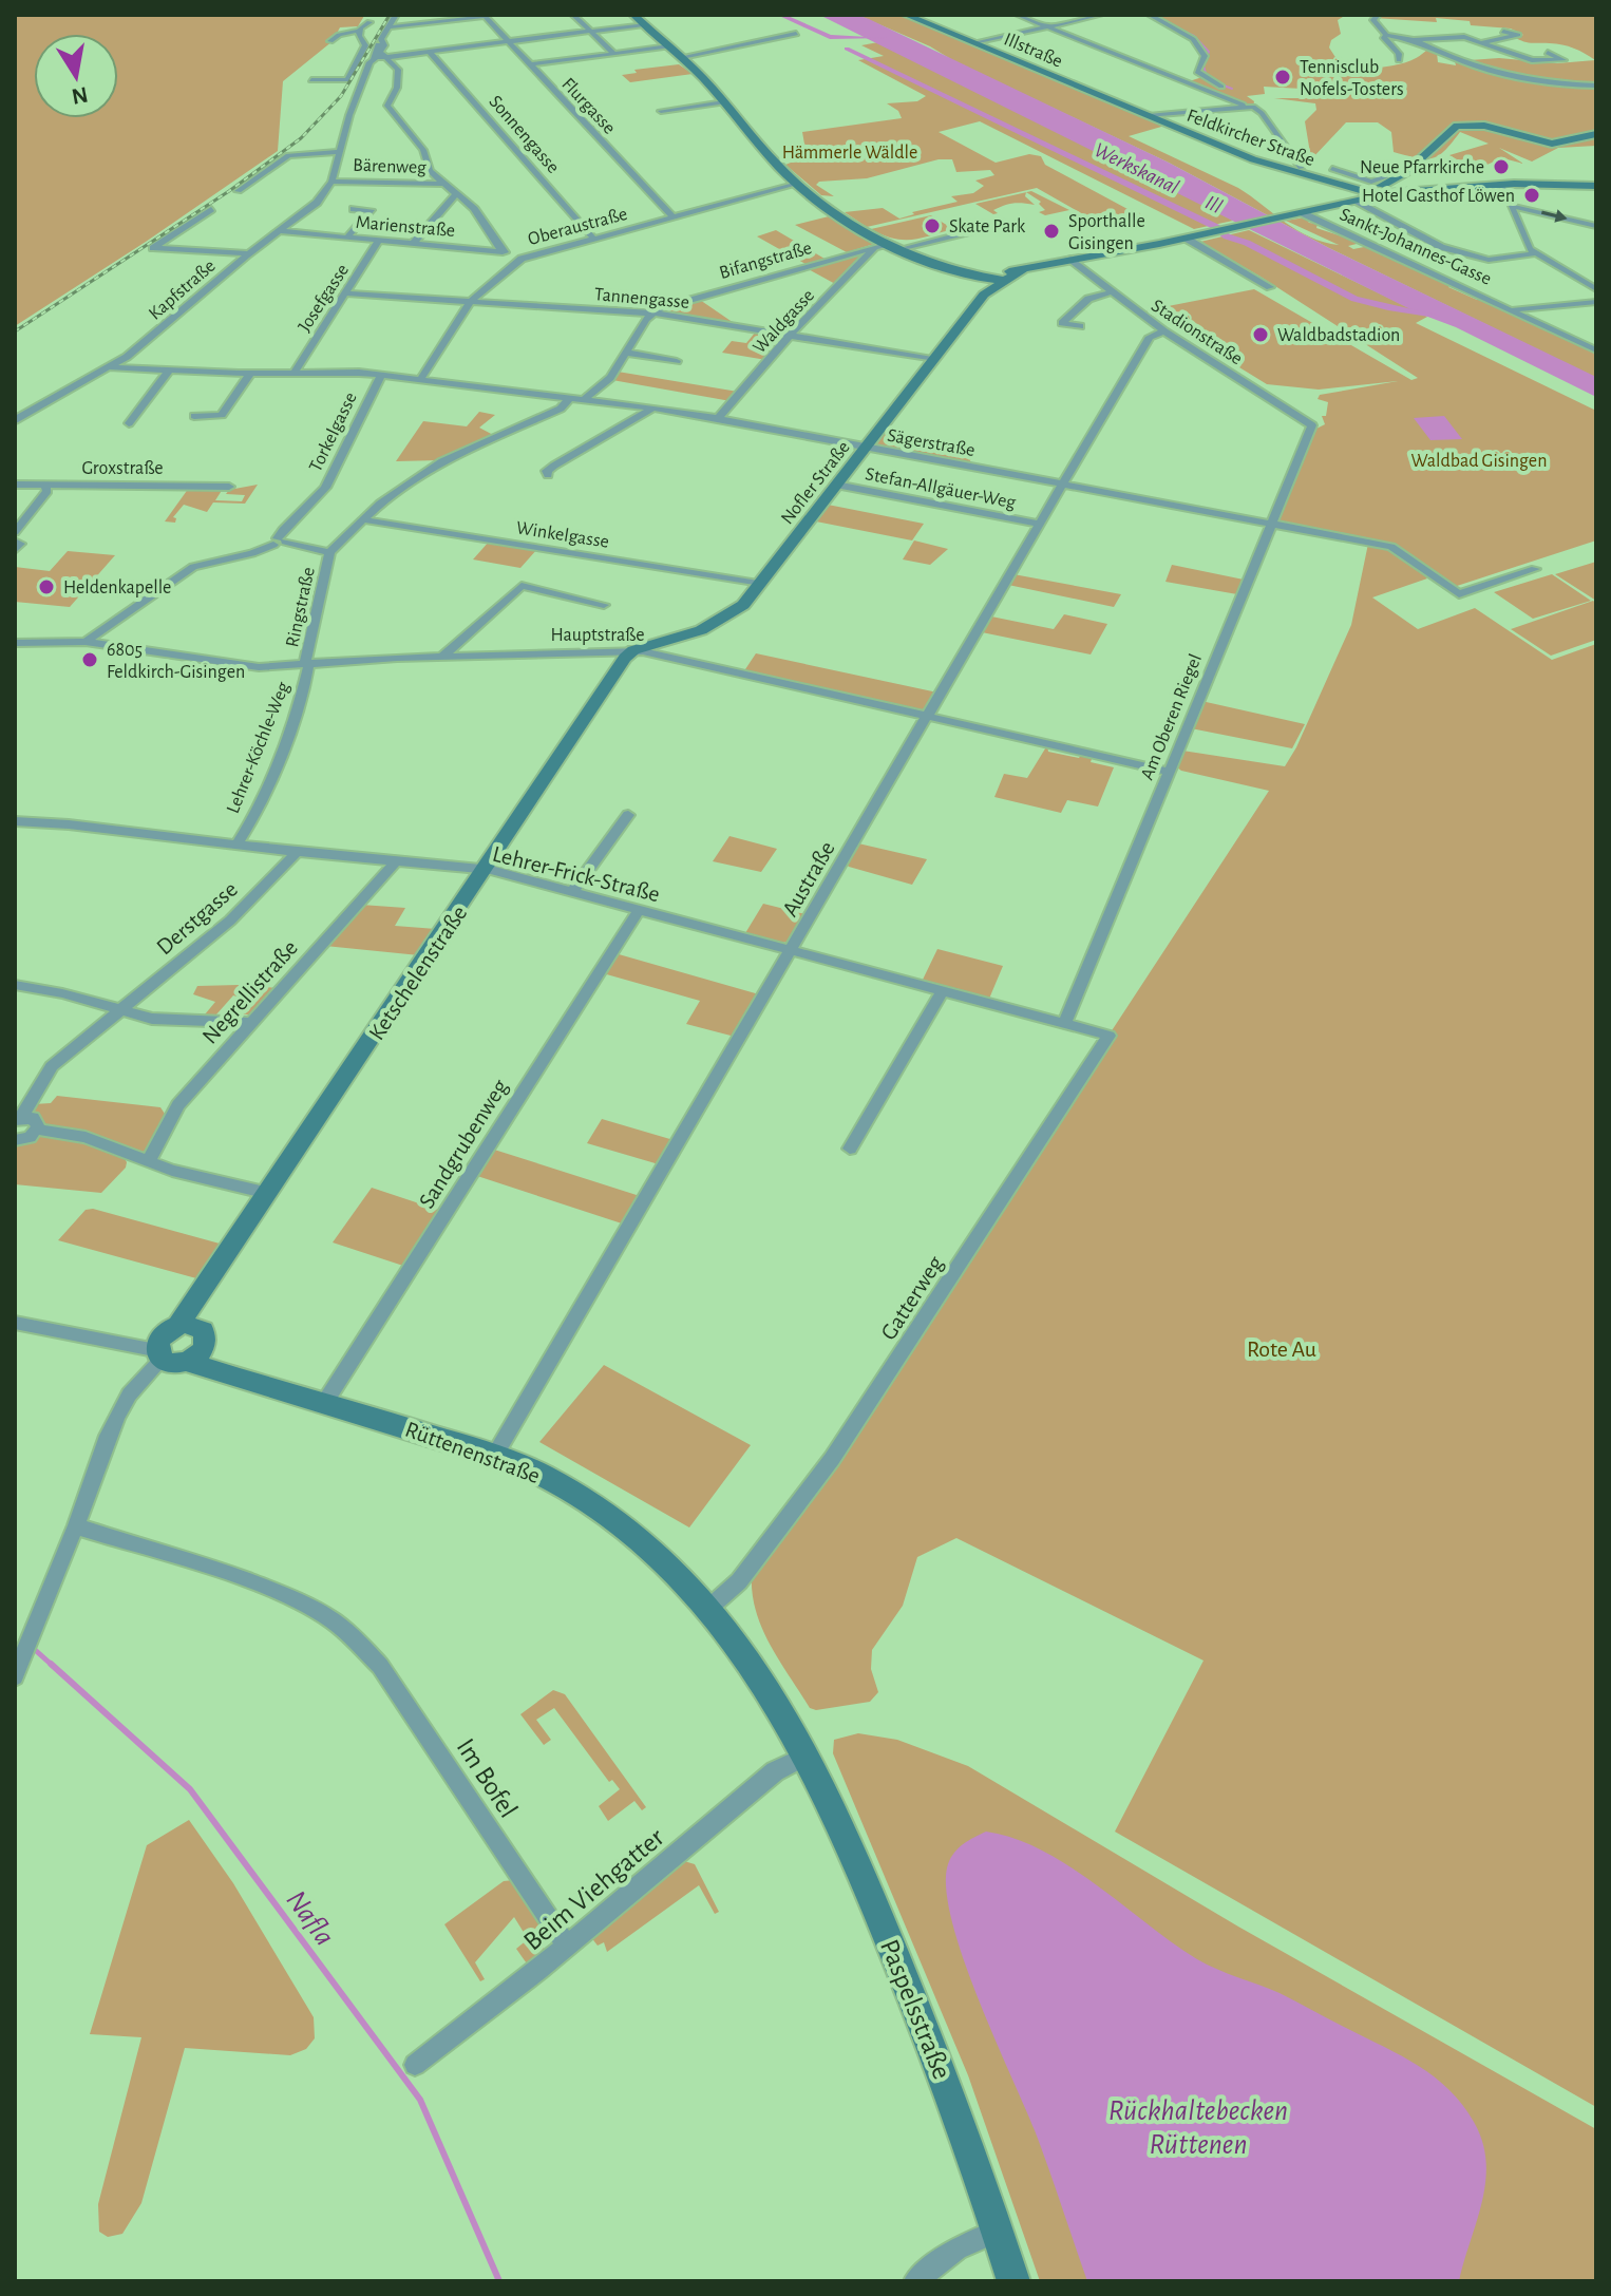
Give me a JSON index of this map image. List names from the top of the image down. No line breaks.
{"streets":{"main road":["Illstraße","Feldkircher Straße","Nofler Straße","Ketschelenstraße","Rüttenenstraße","Paspelsstraße"],"street":["Flurgasse","Sonnengasse","Bärenweg","Marienstraße","Oberaustraße","Sankt-Johannes-Gasse","Bifangstraße","Kapfstraße","Josefgasse","Tannengasse","Waldgasse","Stadionstraße","Torkelgasse","Sägerstraße","Groxstraße","Stefan-Allgäuer-Weg","Winkelgasse","Ringstraße","Hauptstraße","Am Oberen Riegel","Lehrer-Köchle-Weg","Lehrer-Frick-Straße","Austraße","Derstgasse","Negrellistraße","Sandgrubenweg","Gatterweg","Im Bofel","Beim Viehgatter"]},"crossings":[["Illstraße","Feldkircher Straße"],["Flurgasse","Oberaustraße"],["Sonnengasse","Oberaustraße"],["Feldkircher Straße","Nofler Straße"],["Bärenweg","Kapfstraße"],["Marienstraße","Oberaustraße"],["Marienstraße","Kapfstraße"],["Marienstraße","Josefgasse"],["Oberaustraße","Tannengasse"],["Oberaustraße","Sägerstraße"],["Sankt-Johannes-Gasse","Nofler Straße"],["Bifangstraße","Tannengasse"],["Bifangstraße","Waldgasse"],["Kapfstraße","Sägerstraße"],["Josefgasse","Tannengasse"],["Josefgasse","Sägerstraße"],["Tannengasse","Waldgasse"],["Tannengasse","Nofler Straße"],["Waldgasse","Sägerstraße"],["Stadionstraße","Nofler Straße"],["Stadionstraße","Am Oberen Riegel"],["Stadionstraße","Austraße"],["Torkelgasse","Sägerstraße"],["Torkelgasse","Ringstraße"],["Sägerstraße","Nofler Straße"],["Sägerstraße","Am Oberen Riegel"],["Sägerstraße","Austraße"],["Nofler Straße","Stefan-Allgäuer-Weg"],["Nofler Straße","Winkelgasse"],["Nofler Straße","Hauptstraße"],["Nofler Straße","Ketschelenstraße"],["Stefan-Allgäuer-Weg","Austraße"],["Ringstraße","Hauptstraße"],["Ringstraße","Lehrer-Köchle-Weg"],["Hauptstraße","Am Oberen Riegel"],["Hauptstraße","Lehrer-Köchle-Weg"],["Hauptstraße","Austraße"],["Hauptstraße","Ketschelenstraße"],["Am Oberen Riegel","Lehrer-Frick-Straße"],["Am Oberen Riegel","Gatterweg"],["Lehrer-Köchle-Weg","Lehrer-Frick-Straße"],["Lehrer-Frick-Straße","Austraße"],["Lehrer-Frick-Straße","Derstgasse"],["Lehrer-Frick-Straße","Ketschelenstraße"],["Lehrer-Frick-Straße","Negrellistraße"],["Lehrer-Frick-Straße","Sandgrubenweg"],["Lehrer-Frick-Straße","Gatterweg"],["Austraße","Rüttenenstraße"],["Ketschelenstraße","Rüttenenstraße"],["Sandgrubenweg","Rüttenenstraße"],["Gatterweg","Rüttenenstraße"],["Rüttenenstraße","Beim Viehgatter"],["Rüttenenstraße","Paspelsstraße"],["Im Bofel","Beim Viehgatter"],["Beim Viehgatter","Paspelsstraße"]],"water":["Werkskanal","Ill","Nafla","Rückhaltebecken Rüttenen"],"parks":["Hämmerle Wäldle","Waldbad Gisingen","Rote Au"],"places":["Tennisclub Nofels-Tosters","Neue Pfarrkirche","Hotel Gasthof Löwen","Skate Park","Sporthalle Gisingen","Waldbadstadion","Heldenkapelle","6805 Feldkirch-Gisingen"],"north":"bottom"}
